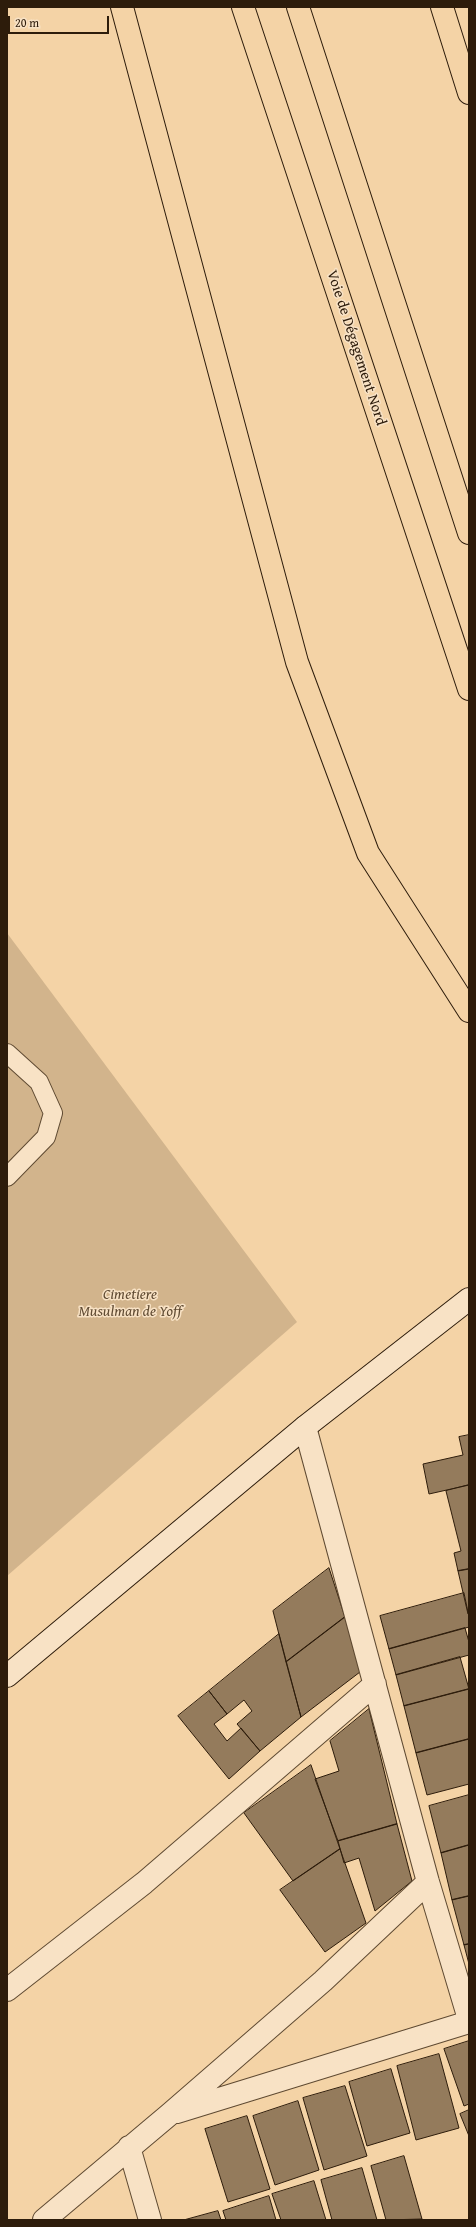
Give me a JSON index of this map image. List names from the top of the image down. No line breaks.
{"streets":{"main road":["Voie de Dégagement Nord"]},"parks":["Cimetiere Musulman de Yoff"],"scale_bar":"20 m"}
